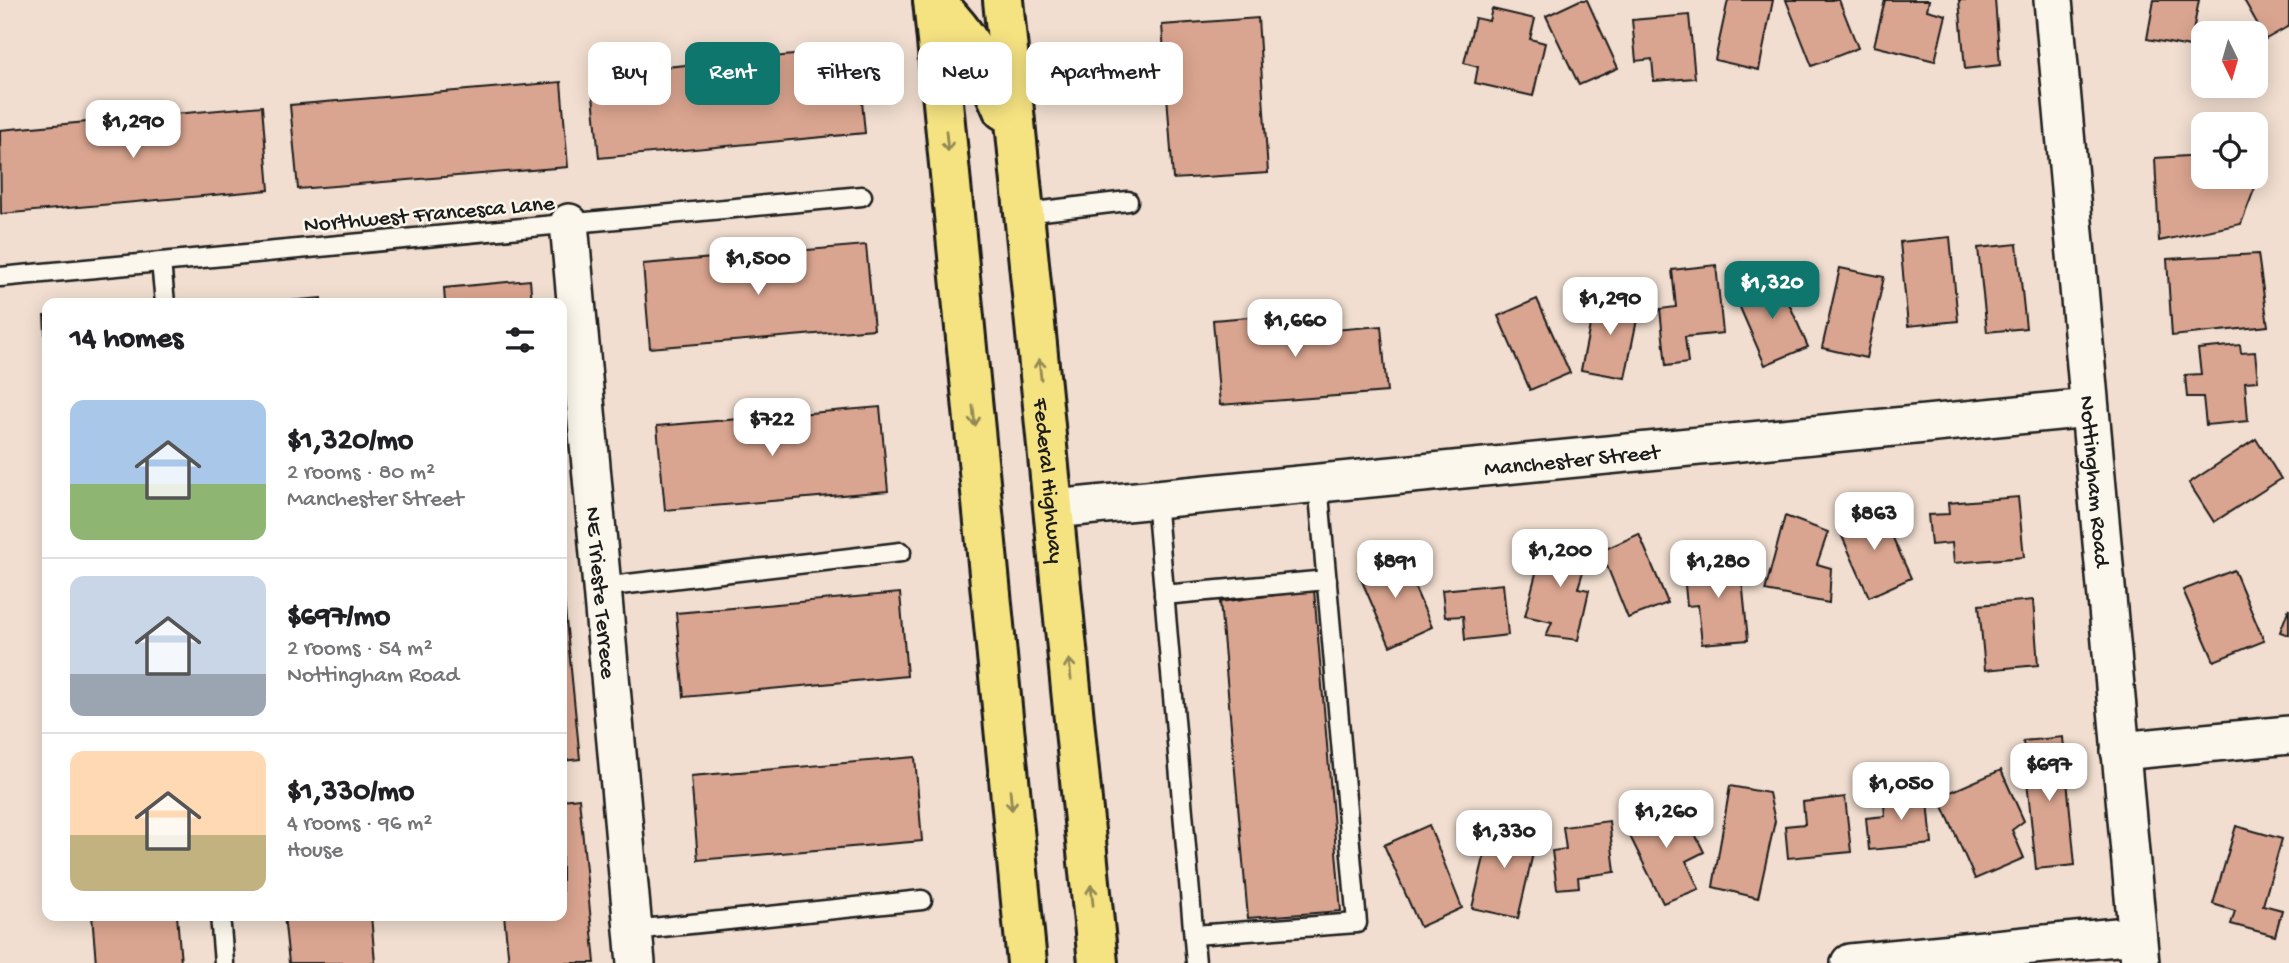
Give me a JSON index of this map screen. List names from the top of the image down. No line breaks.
{"streets":{"main road":["Federal Highway"],"street":["Manchester Street","Nottingham Road","NE Trieste Terrece"],"lane":["Northwest Francesca Lane"]},"crossings":[["Northwest Francesca Lane","NE Trieste Terrece"],["Manchester Street","Federal Highway"],["Manchester Street","Nottingham Road"]],"north":"bottom","page":{"chip":["Buy","Rent","Filters","New","Apartment"],"price":["$1,290","$1,500","$1,320","$1,290","$1,660","$722","$863","$1,200","$891","$1,280","$697","$1,050","$1,260","$1,330"],"heading":"14 homes","list":[{"name":"$1,320/mo","note":"2 rooms · 80 m² · Manchester Street"},{"name":"$697/mo","note":"2 rooms · 54 m² · Nottingham Road"},{"name":"$1,330/mo","note":"4 rooms · 96 m² · House"}]}}
